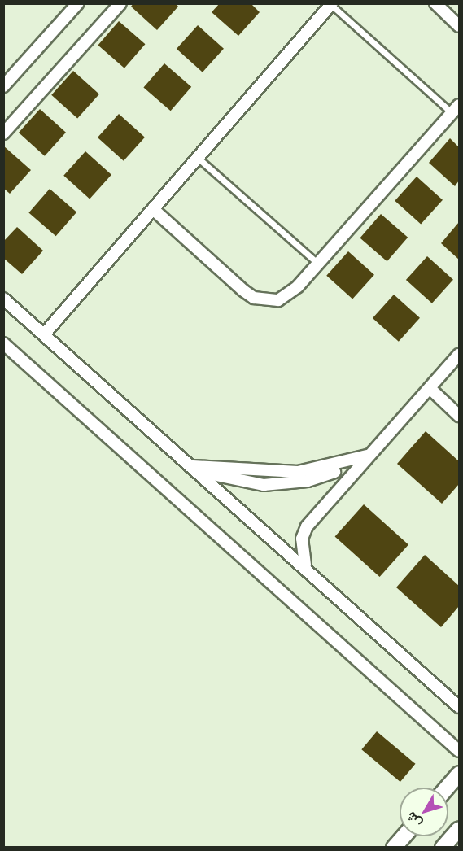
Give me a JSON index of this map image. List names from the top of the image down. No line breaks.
{"north":"bottom left"}
